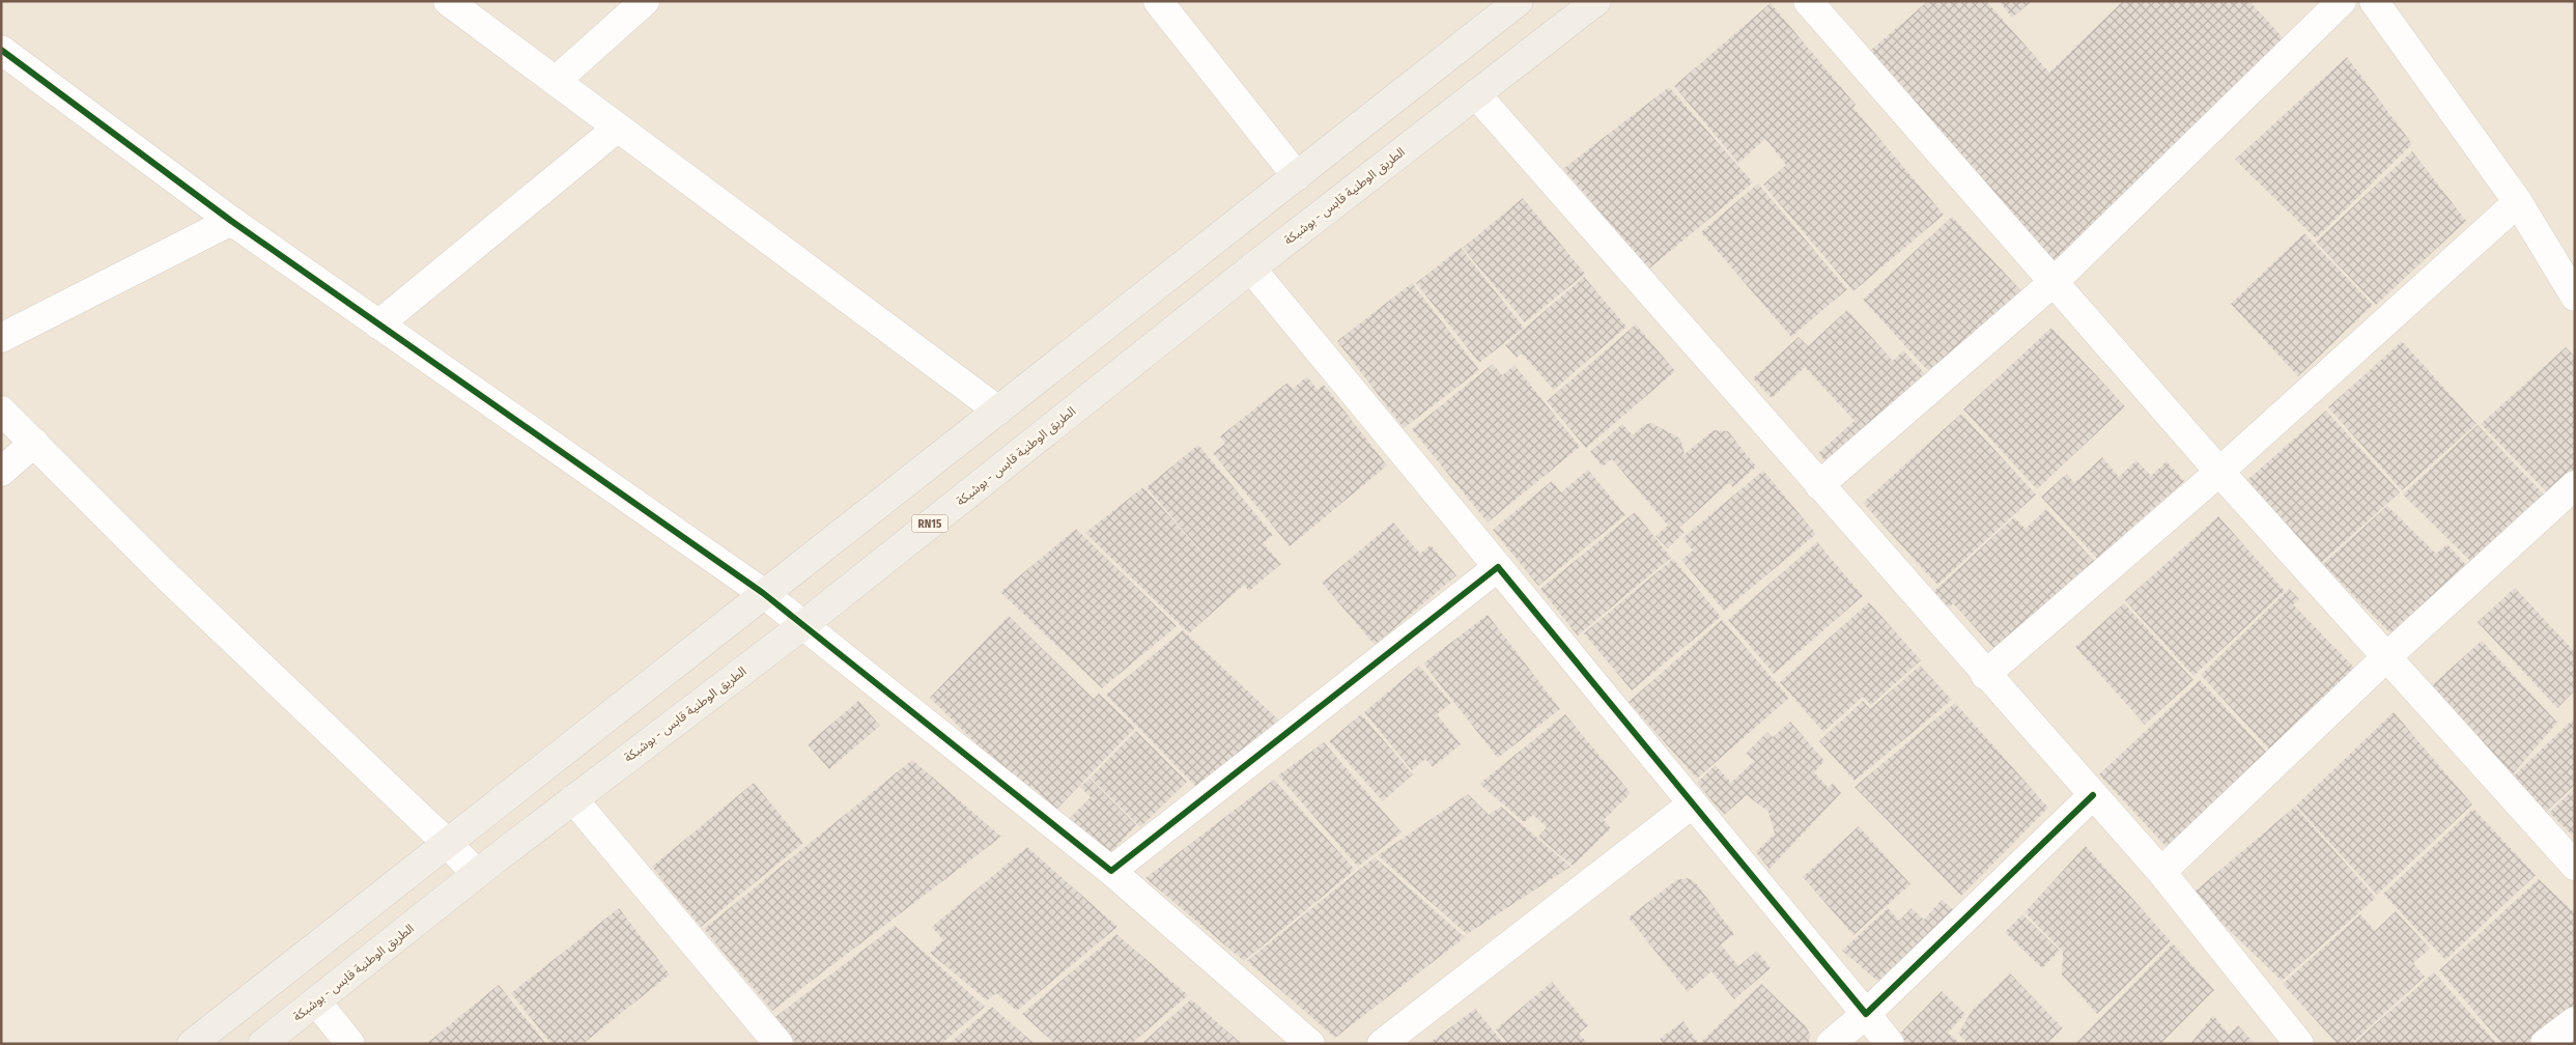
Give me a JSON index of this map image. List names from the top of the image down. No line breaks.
{"streets":{"main road":["الطريق الوطنية قابس - بوشبكة","RN15"]}}
